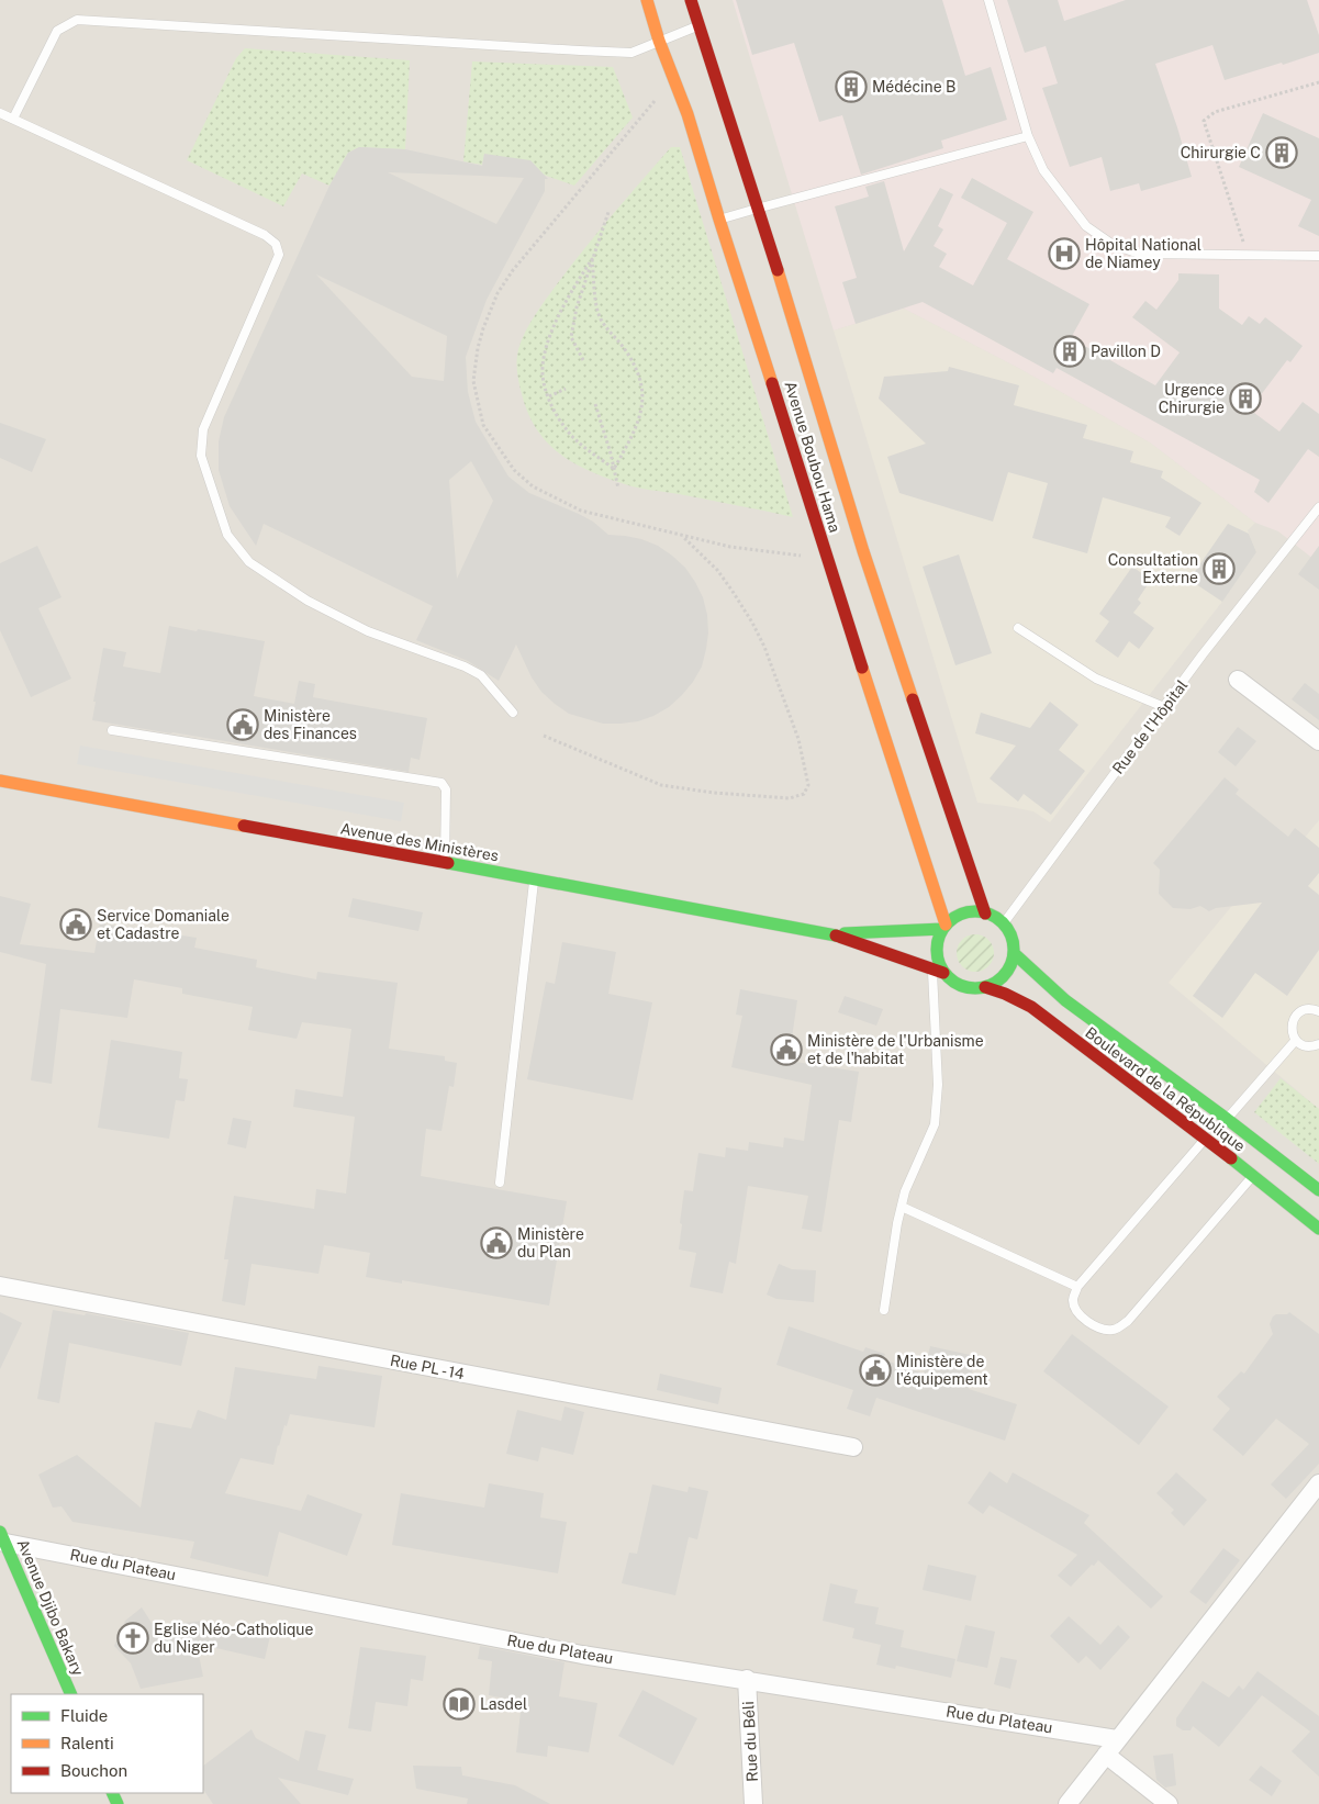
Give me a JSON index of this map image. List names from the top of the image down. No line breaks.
{"streets":{"main road":["Avenue Boubou Hama","Avenue des Ministères","Boulevard de la République","Avenue Djibo Bakary"],"street":["Rue PL - 14","Rue du Plateau","Rue du Béli"],"lane":["Rue de l'Hôpital"]},"crossings":[["Avenue Boubou Hama","Rue de l'Hôpital"],["Avenue Boubou Hama","Avenue des Ministères"],["Avenue Boubou Hama","Boulevard de la République"],["Rue de l'Hôpital","Avenue des Ministères"],["Rue de l'Hôpital","Boulevard de la République"],["Avenue des Ministères","Boulevard de la République"],["Rue du Plateau","Avenue Djibo Bakary"],["Rue du Plateau","Rue du Béli"]],"places":{"building":["Médécine B","Chirurgie C","Pavillon D","Urgence Chirurgie","Consultation Externe"],"hospital":["Hôpital National de Niamey"],"public building":["Ministère des Finances","Service Domaniale et Cadastre","Ministère de l'Urbanisme et de l'habitat","Ministère du Plan","Ministère de l'équipement"],"church":["Eglise Néo-Catholique du Niger"],"library":["Lasdel"]},"legend":["Fluide","Ralenti","Bouchon"]}
